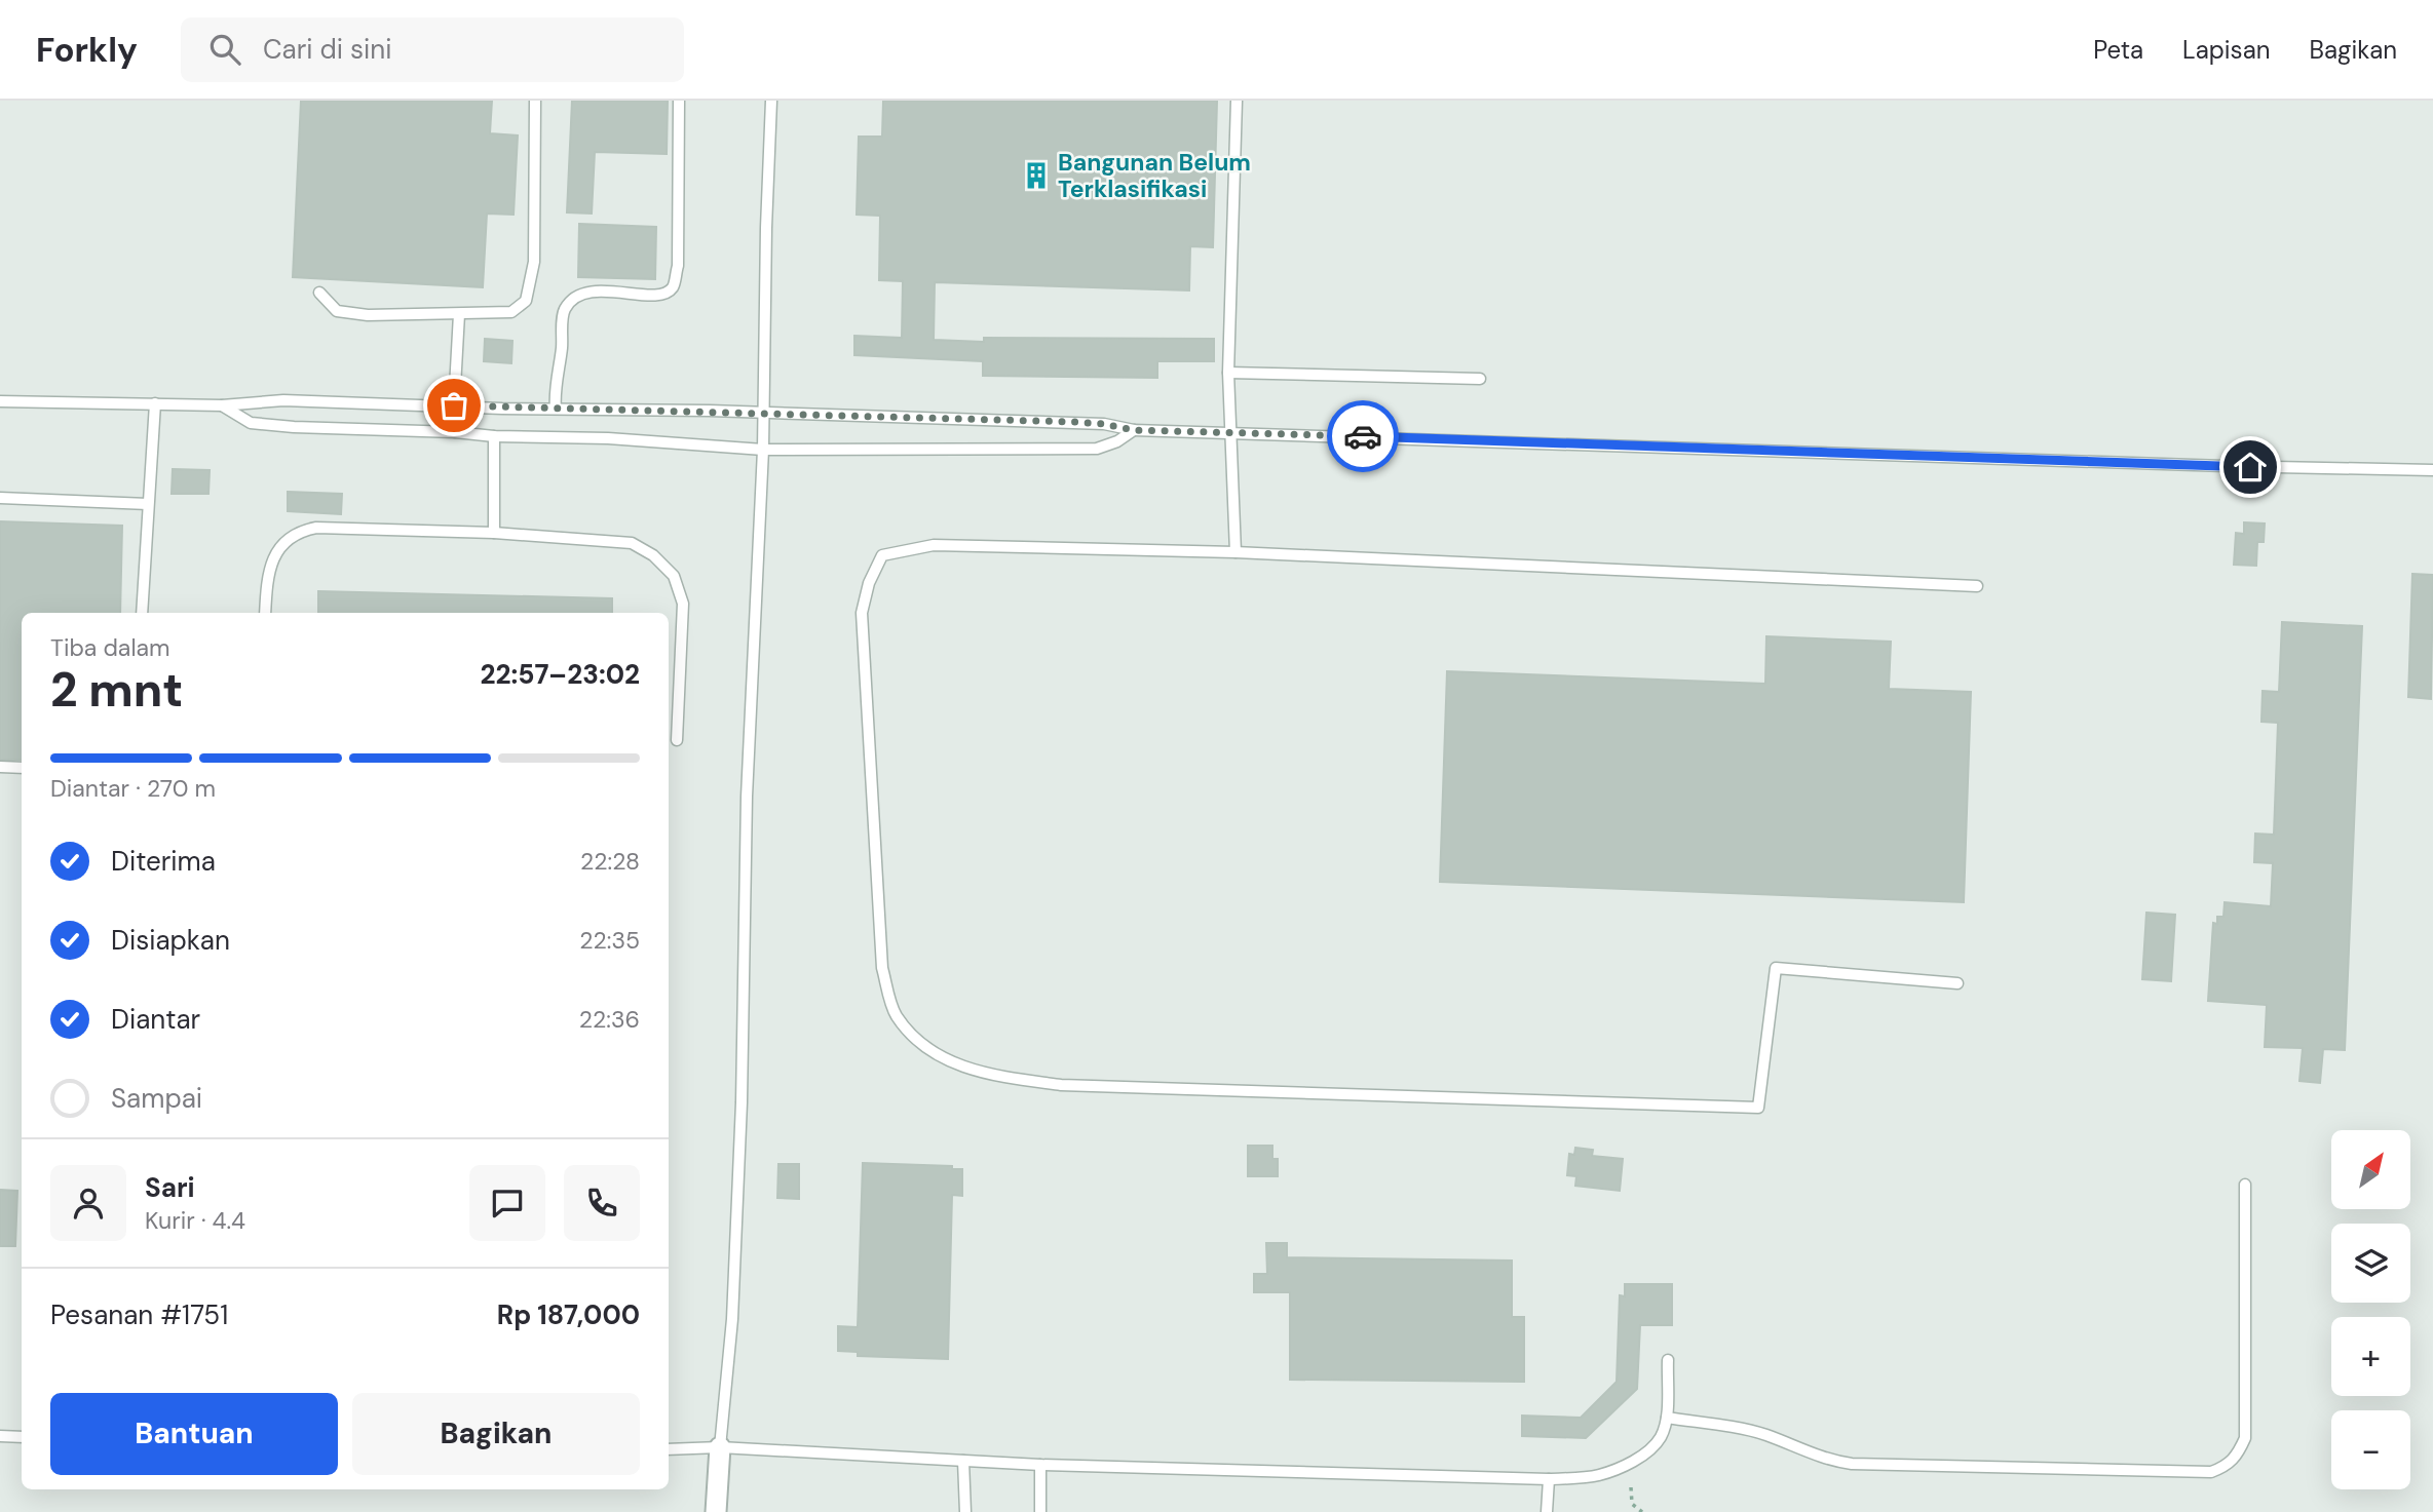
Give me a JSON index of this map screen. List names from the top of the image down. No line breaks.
{"places":{"building":["Bangunan Belum Terklasifikasi"]},"north":"top right","page":{"header":"Forkly","search":"Cari di sini","nav":["Peta","Lapisan","Bagikan"],"heading":["2 mnt","Tiba dalam","22:57–23:02"],"panel":["Sari","Kurir · 4.4","Pesanan #1751","Rp 187,000"],"bar":"Diantar · 270 m","list":[["Diterima","22:28"],["Disiapkan","22:35"],["Diantar","22:36"],"Sampai"],"map_buttons":["+","−"],"buttons":["Bantuan","Bagikan"]}}
